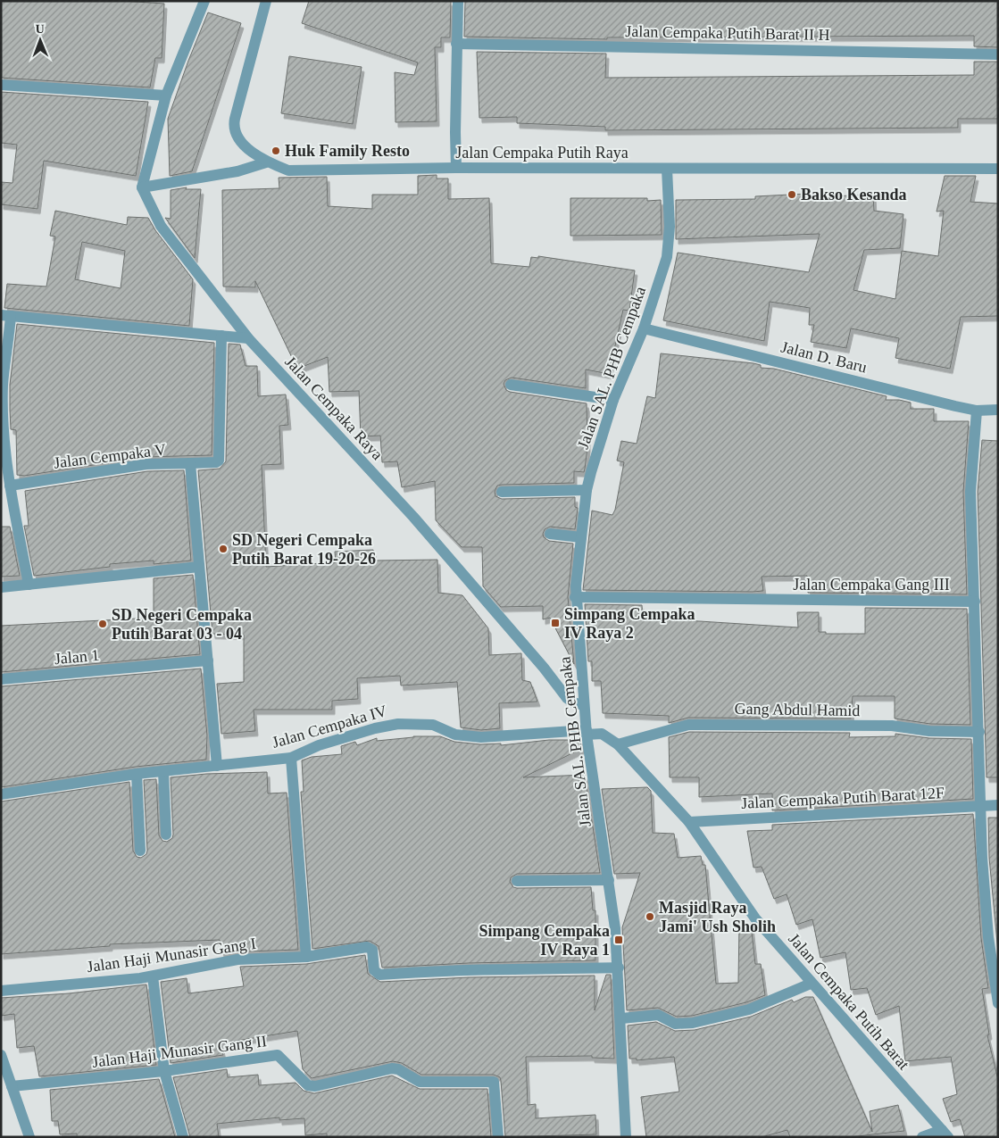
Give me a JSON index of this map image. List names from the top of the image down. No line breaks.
{"streets":{"street":["Jalan Cempaka Putih Barat II H","Jalan Cempaka Putih Raya","Jalan D. Baru","Jalan SAL. PHB Cempaka","Jalan Cempaka Raya","Jalan Cempaka V","Jalan Cempaka Gang III","Jalan 1","Gang Abdul Hamid","Jalan Cempaka IV","Jalan Cempaka Putih Barat 12F","Jalan Haji Munasir Gang I","Jalan Cempaka Putih Barat","Jalan Haji Munasir Gang II"]},"crossings":[["Jalan Cempaka Putih Raya","Jalan SAL. PHB Cempaka"],["Jalan D. Baru","Jalan SAL. PHB Cempaka"],["Jalan SAL. PHB Cempaka","Jalan Cempaka Raya"],["Jalan SAL. PHB Cempaka","Jalan Cempaka Gang III"],["Jalan SAL. PHB Cempaka","Jalan Cempaka IV"],["Jalan SAL. PHB Cempaka","Jalan Haji Munasir Gang I"],["Jalan SAL. PHB Cempaka","Jalan Cempaka Putih Barat"],["Gang Abdul Hamid","Jalan Cempaka Putih Barat"],["Jalan Cempaka IV","Jalan Cempaka Putih Barat"],["Jalan Cempaka Putih Barat 12F","Jalan Cempaka Putih Barat"]],"places":{"other":["Huk Family Resto","Bakso Kesanda","SD Negeri Cempaka Putih Barat 19-20-26","SD Negeri Cempaka Putih Barat 03 - 04","Masjid Raya Jami' Ush Sholih"],"transit":["Simpang Cempaka IV Raya 2","Simpang Cempaka IV Raya 1"]},"north":"top"}
